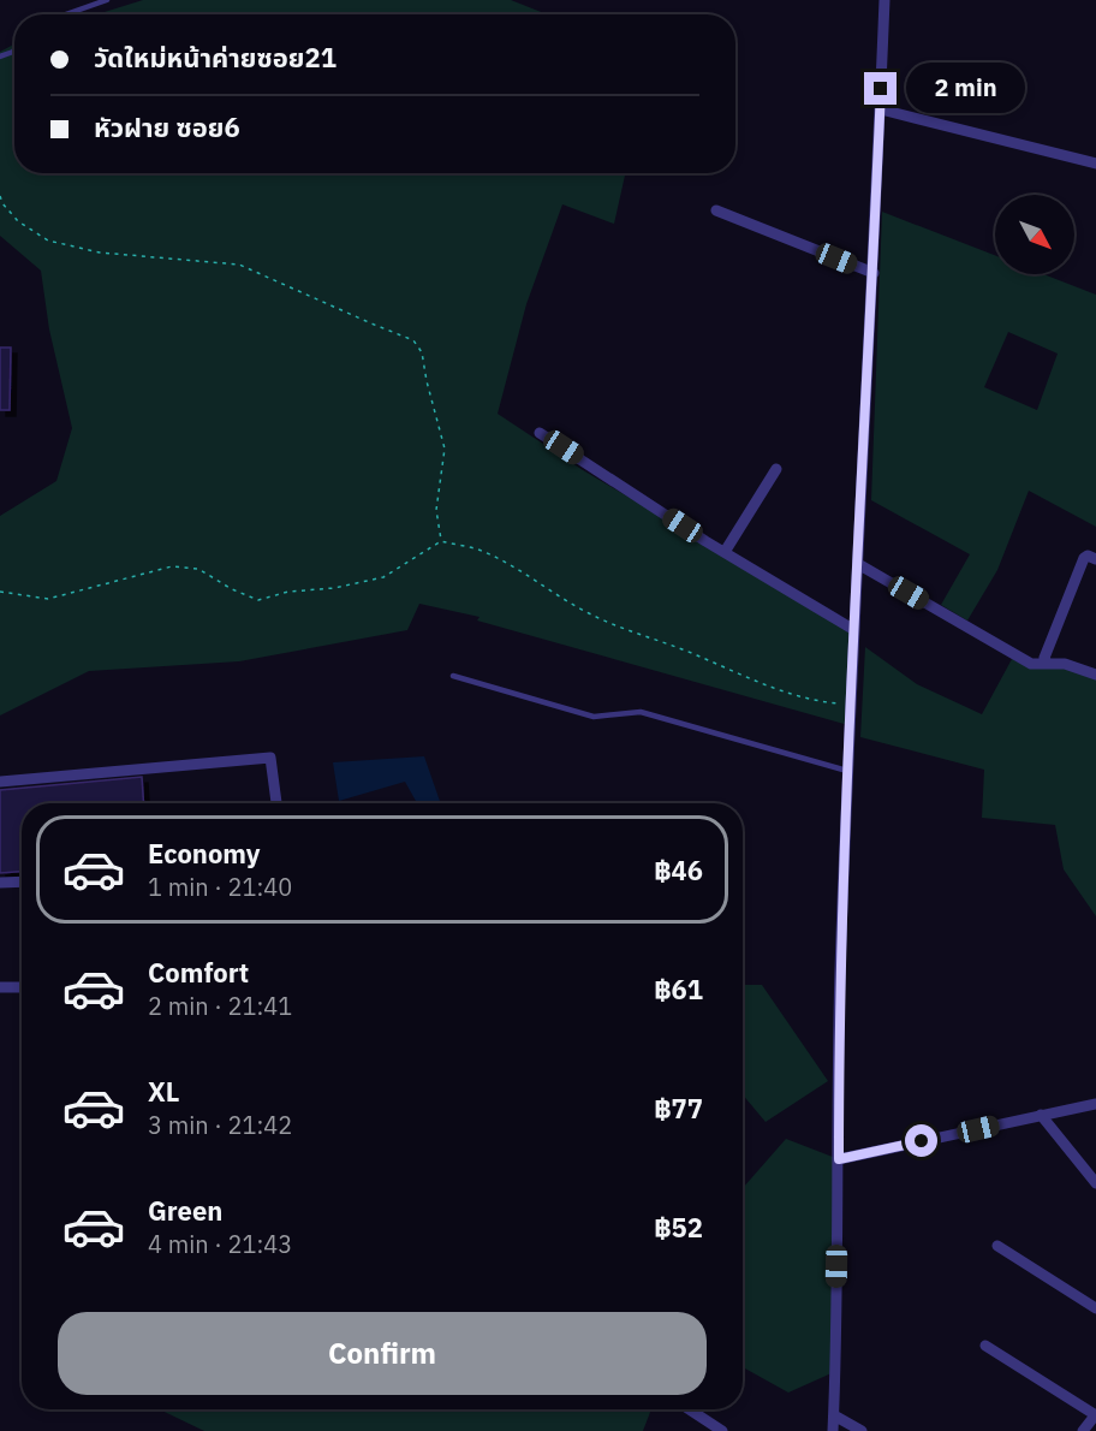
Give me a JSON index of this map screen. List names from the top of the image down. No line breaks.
{"north":"bottom right","page":{"banner":["วัดใหม่หน้าค่ายซอย21","หัวฝาย ซอย6"],"bubble":"2 min","list":[{"name":"Economy","note":"1 min · 21:40","value":"฿46"},{"name":"Comfort","note":"2 min · 21:41","value":"฿61"},{"name":"XL","note":"3 min · 21:42","value":"฿77"},{"name":"Green","note":"4 min · 21:43","value":"฿52"}],"buttons":"Confirm"}}
